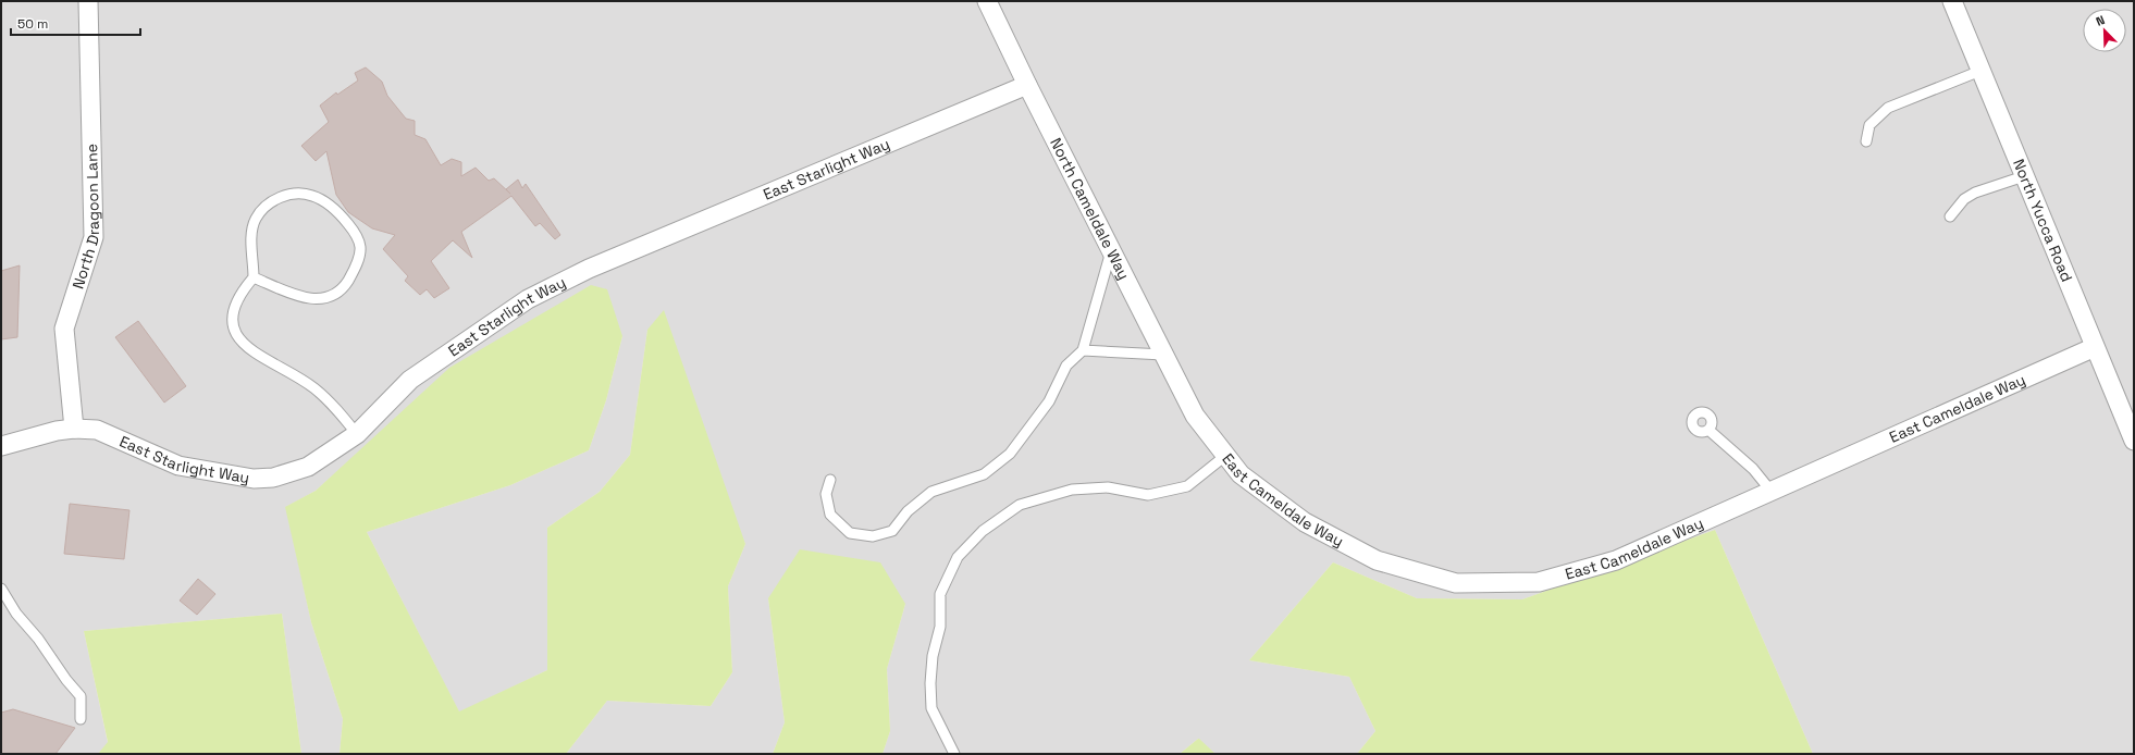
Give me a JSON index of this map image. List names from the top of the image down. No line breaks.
{"streets":{"street":["East Starlight Way","North Cameldale Way","North Dragoon Lane","North Yucca Road","East Cameldale Way"]},"crossings":[["East Starlight Way","North Cameldale Way"],["East Starlight Way","North Dragoon Lane"],["North Cameldale Way","East Cameldale Way"],["North Yucca Road","East Cameldale Way"]],"scale_bar":"50 m","north":"top left"}
